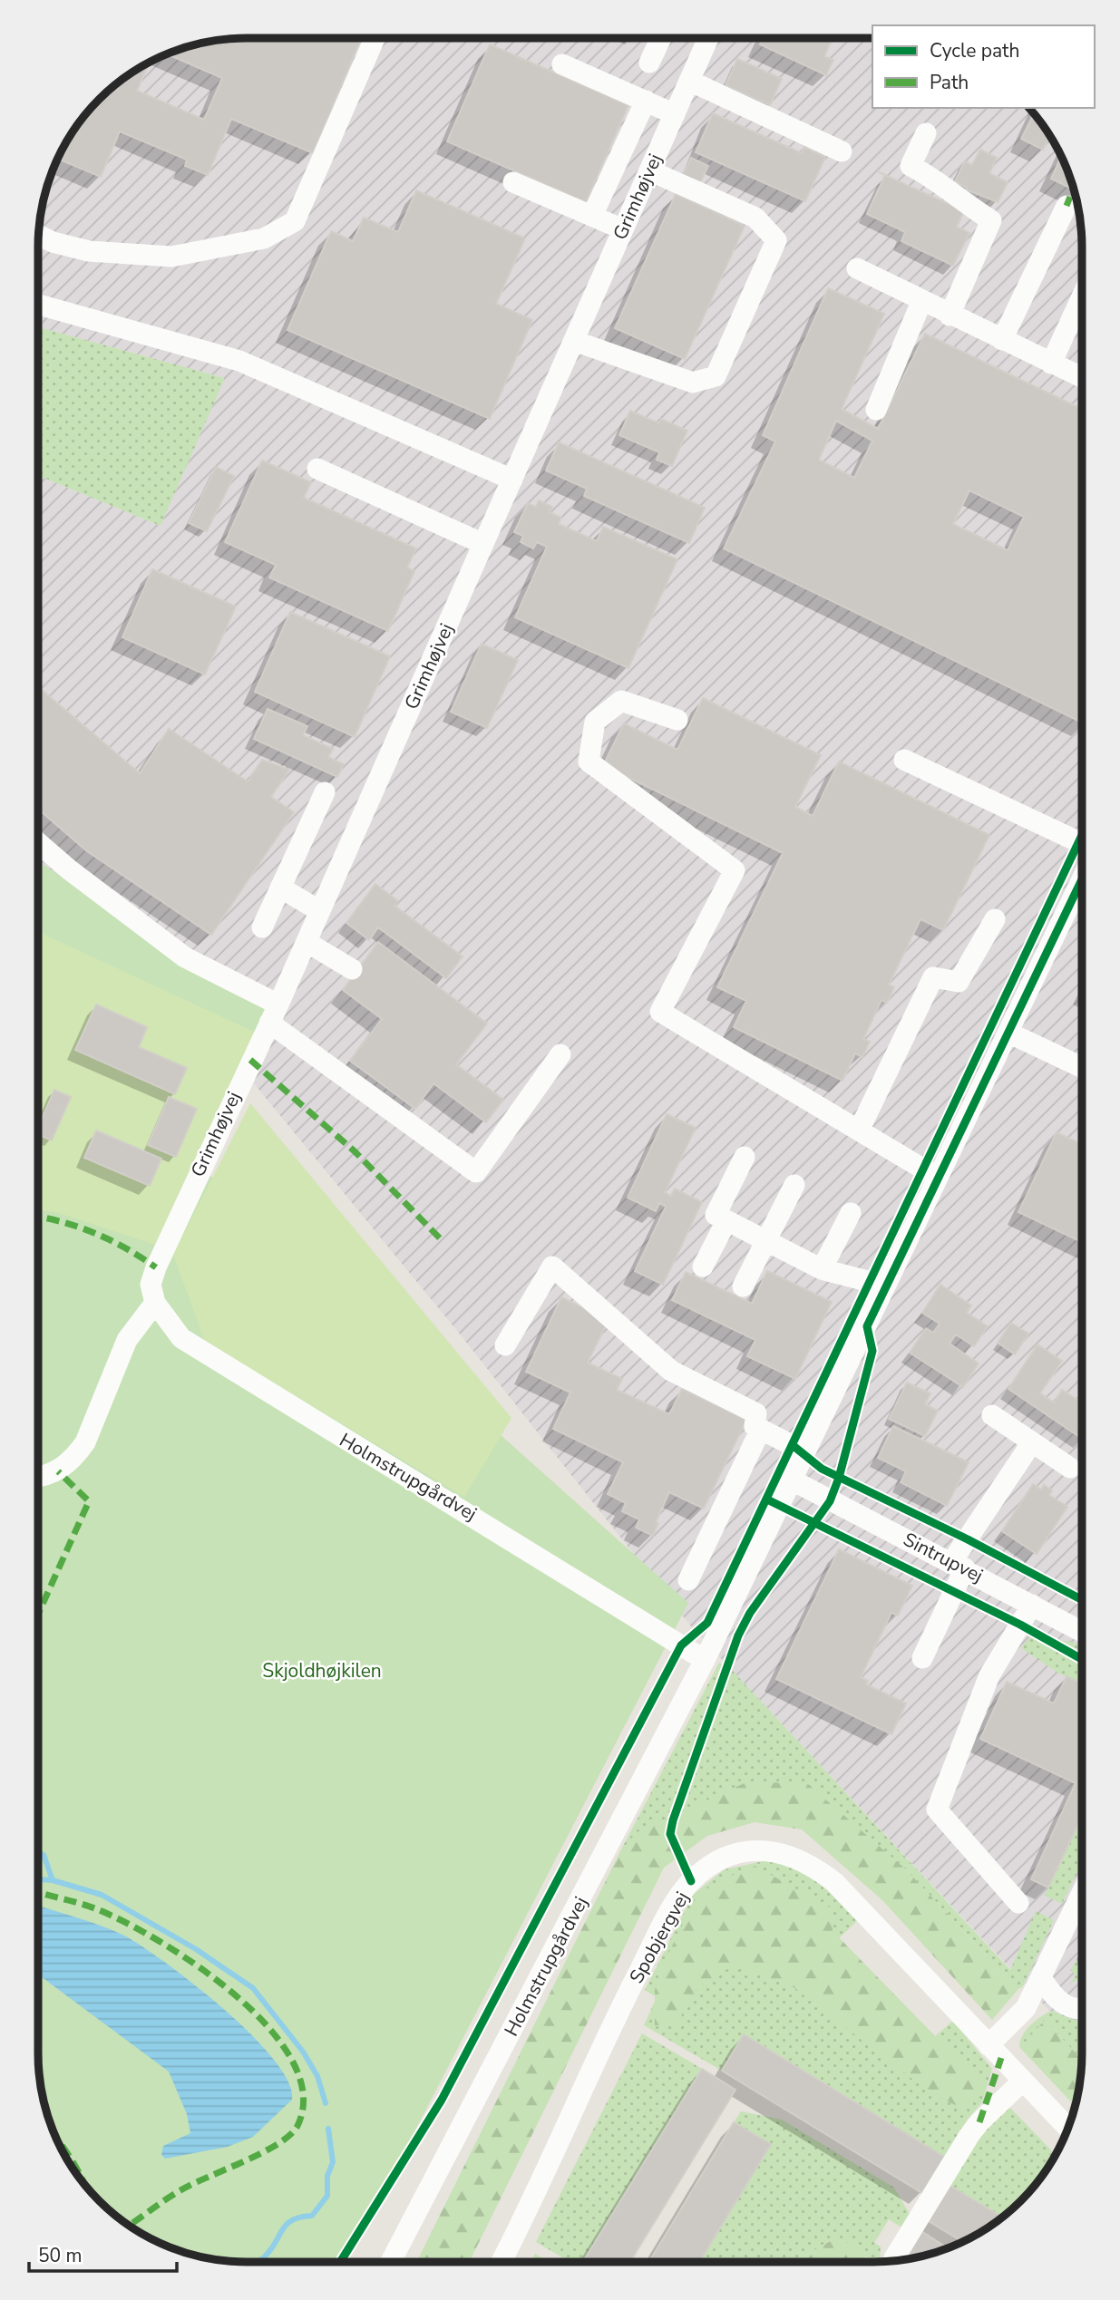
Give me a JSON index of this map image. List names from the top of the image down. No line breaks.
{"streets":{"street":["Grimhøjvej","Holmstrupgårdvej","Sintrupvej","Spobjergvej"]},"crossings":[["Grimhøjvej","Holmstrupgårdvej"],["Holmstrupgårdvej","Sintrupvej"]],"parks":["Skjoldhøjkilen"],"legend":["Cycle path","Path"],"scale_bar":"50 m"}
